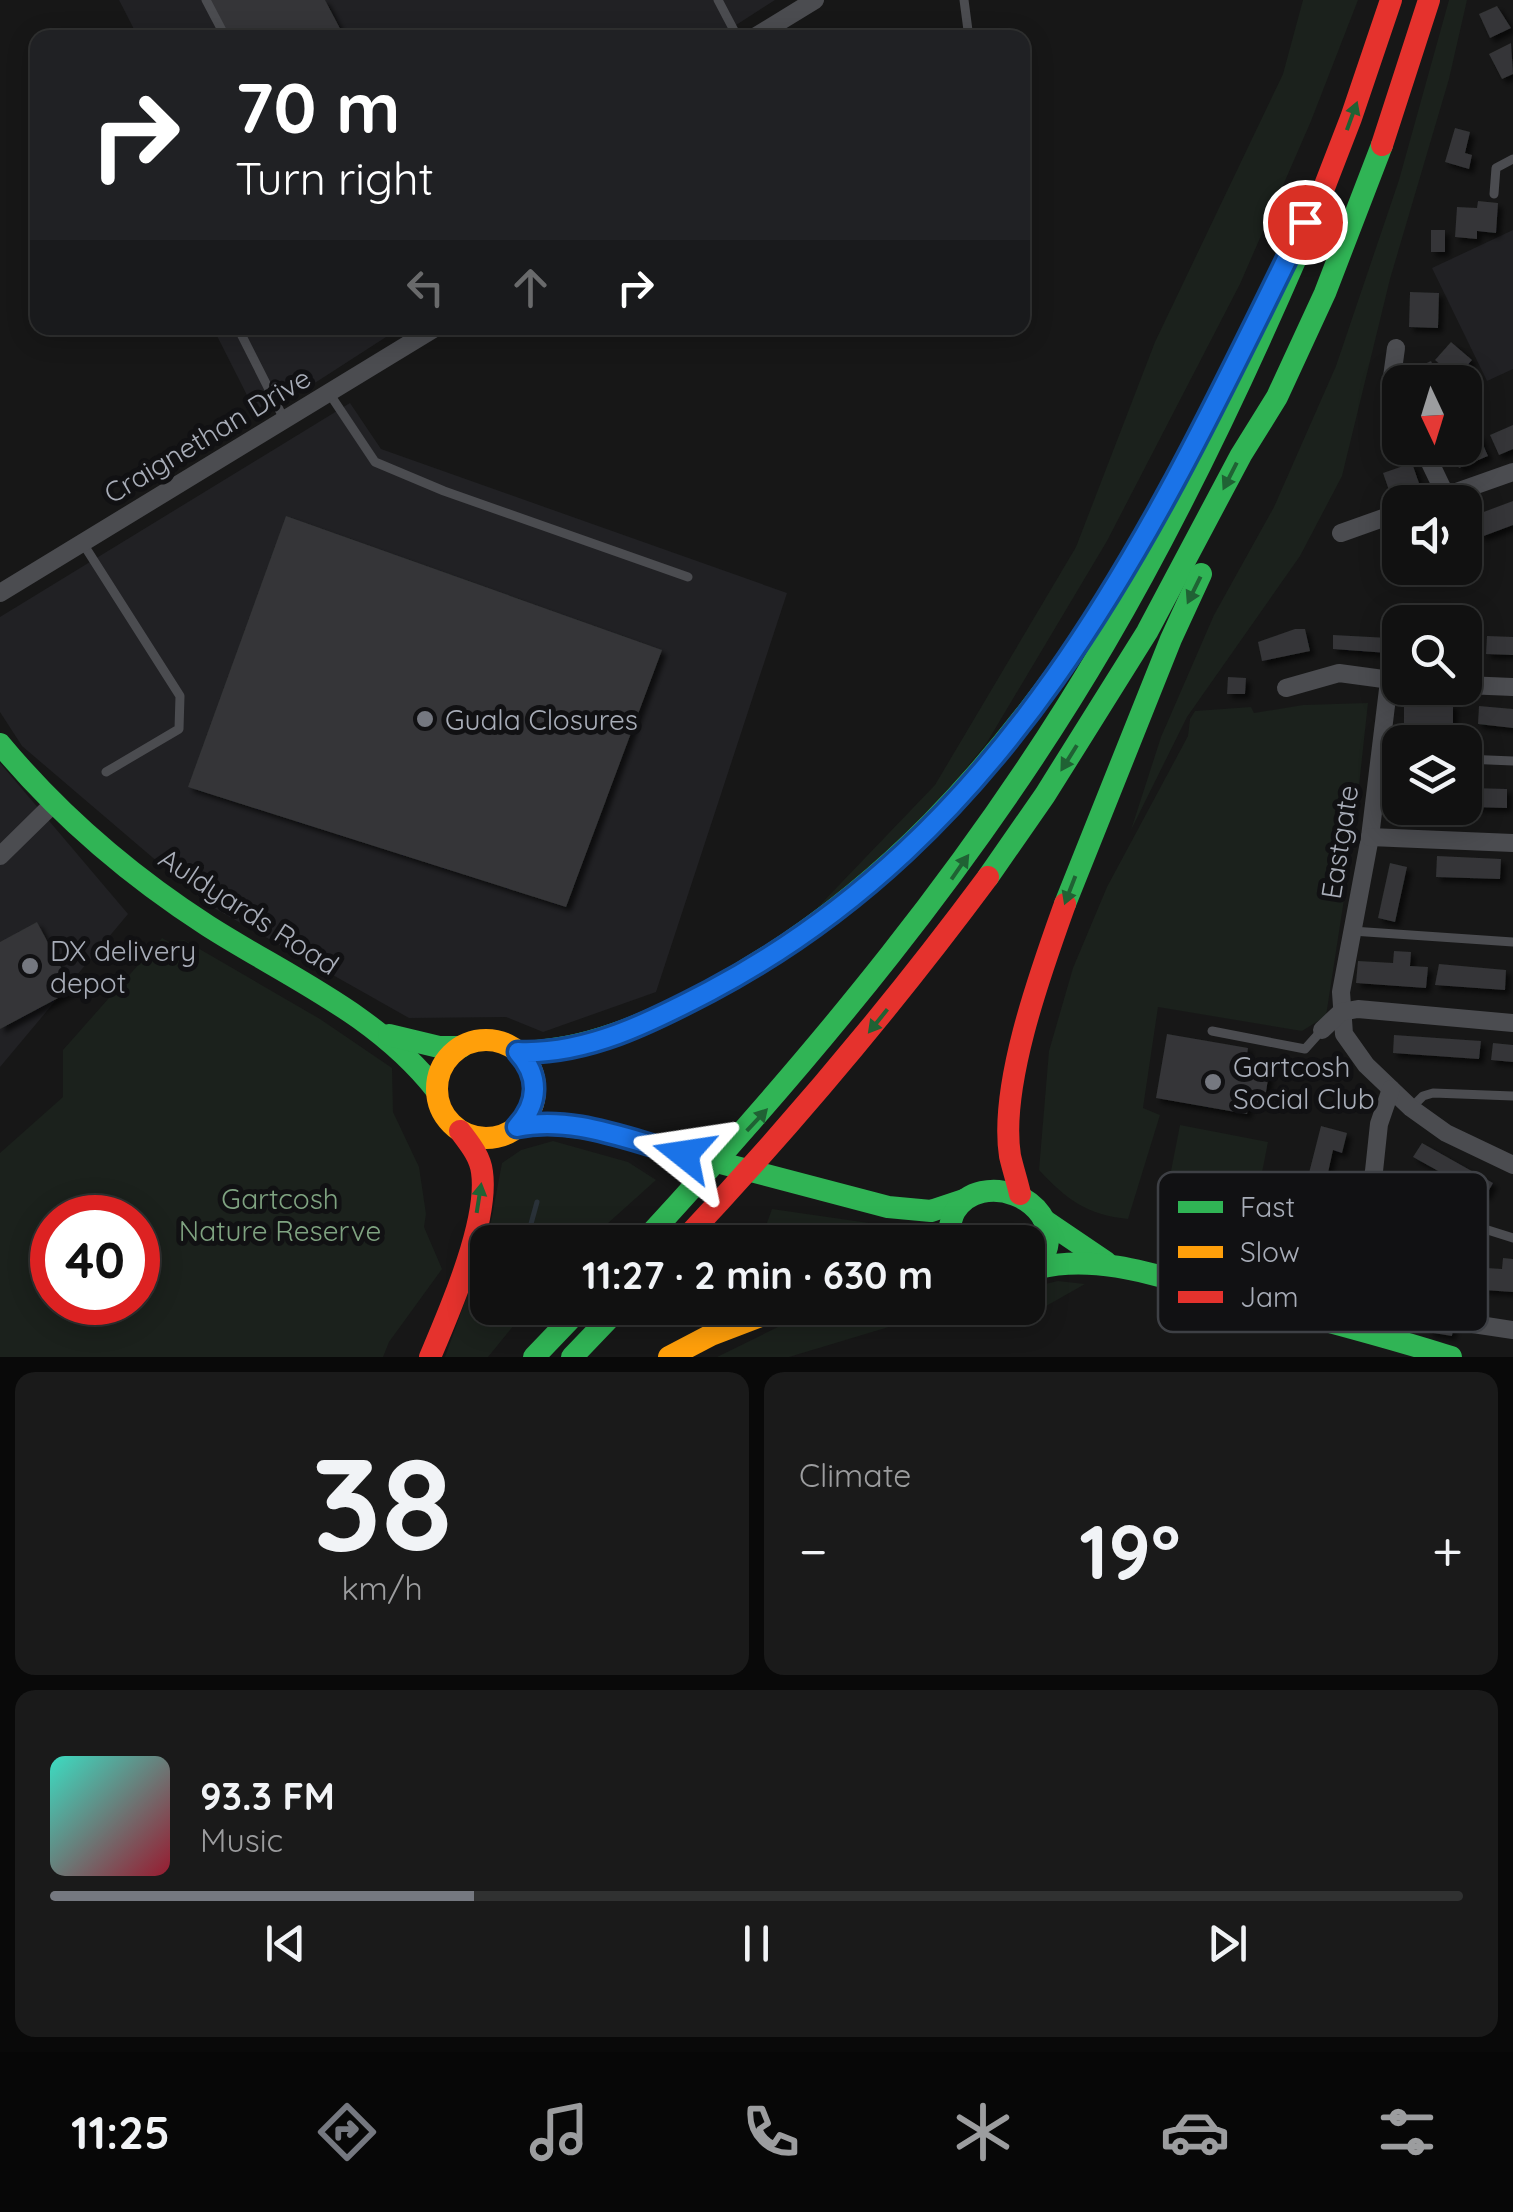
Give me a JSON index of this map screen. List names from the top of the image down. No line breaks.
{"streets":{"main road":["Auldyards Road"],"street":["Craignethan Drive","Eastgate"]},"parks":["Gartcosh Nature Reserve"],"places":["Guala Closures","DX delivery depot","Gartcosh Social Club"],"legend":["Fast","Slow","Jam"],"north":"bottom","page":{"turn":["70 m","Turn right"],"limit":"40","trip":"11:27 · 2 min · 630 m","tile":[["38","km/h"],"Climate"],"heat":["−","19°","+"],"song":["93.3 FM","Music"],"tabs":"11:25"}}
